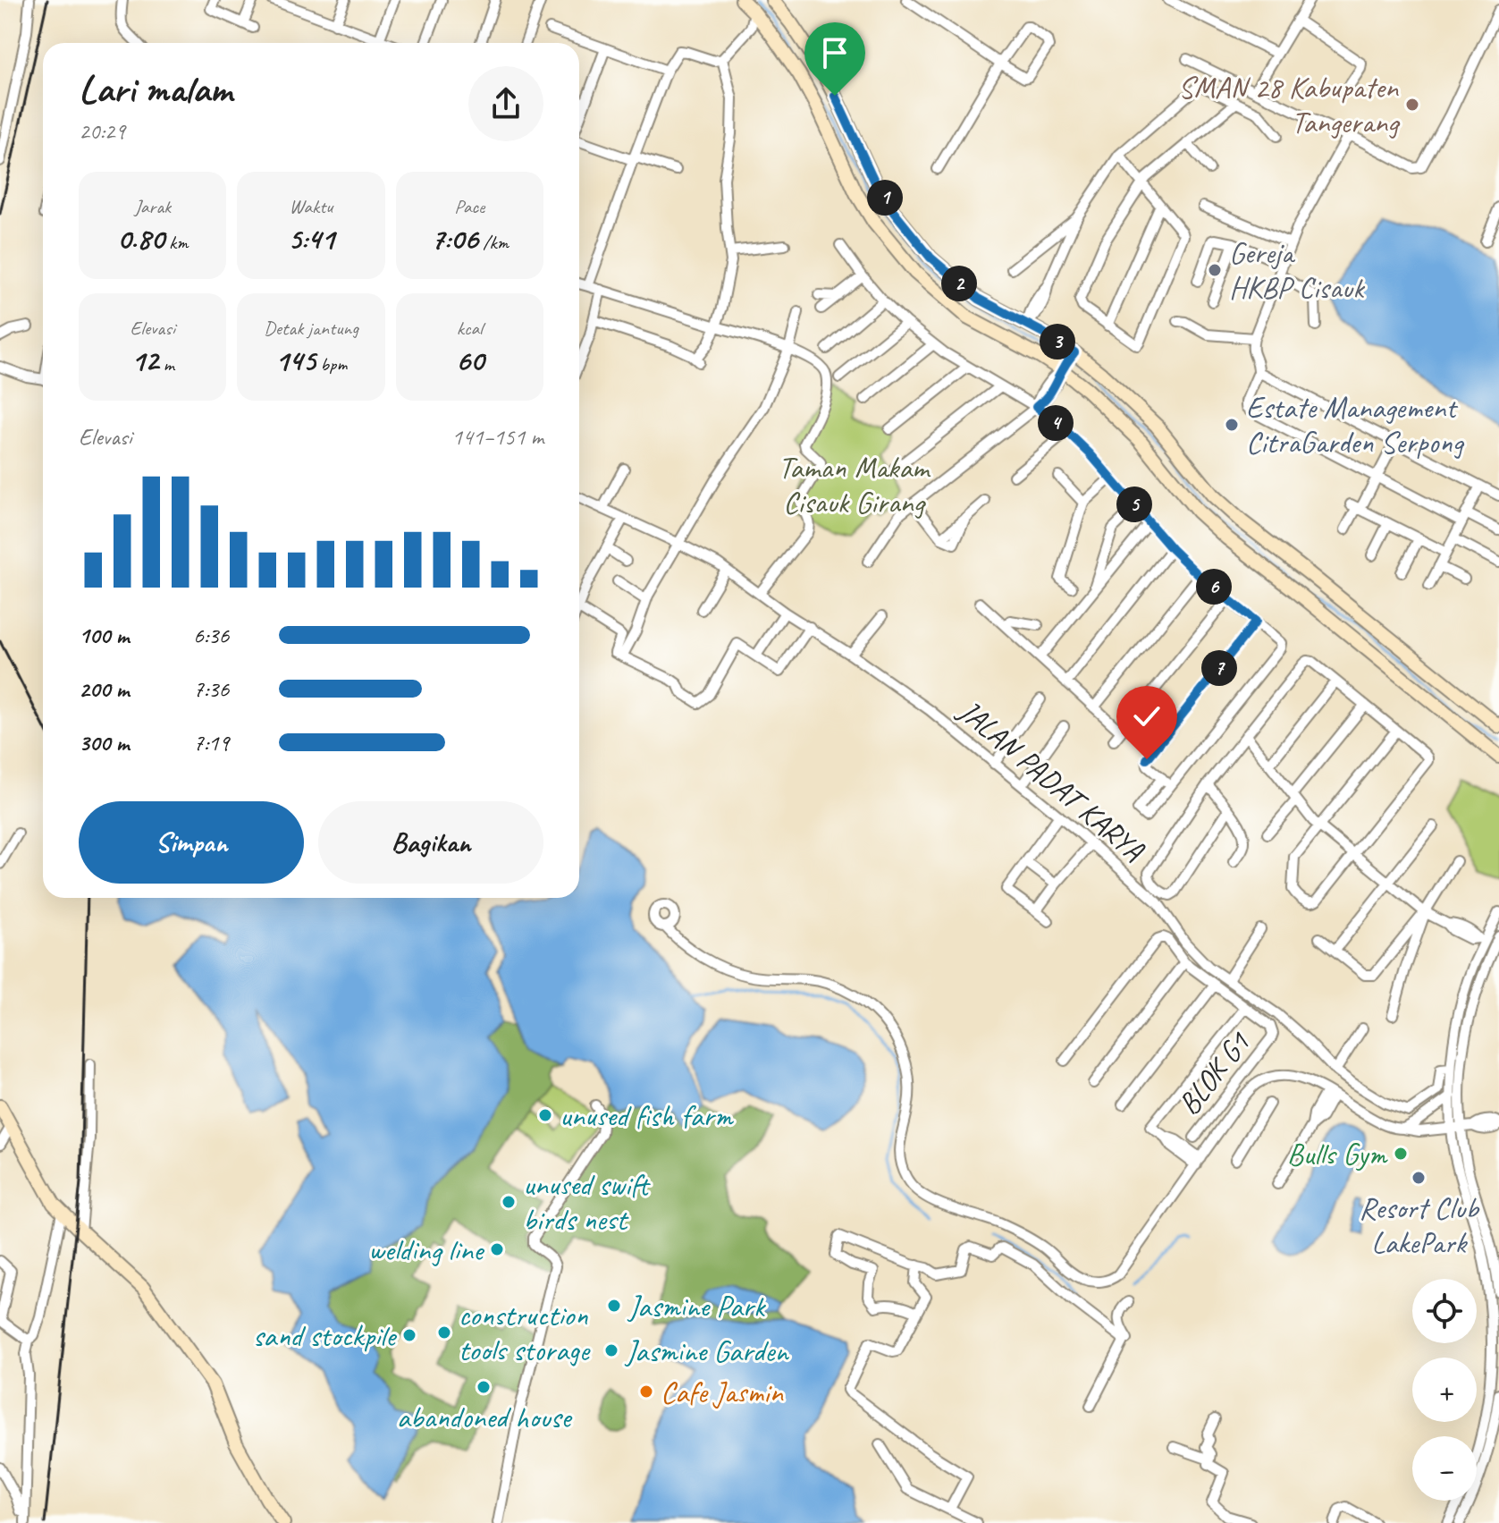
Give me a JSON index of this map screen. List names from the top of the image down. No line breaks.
{"streets":{"street":["JALAN PADAT KARYA","BLOK G1"]},"parks":["Taman Makam Cisauk Girang"],"places":["SMAN 28 Kabupaten Tangerang","Gereja HKBP Cisauk","Estate Management CitraGarden Serpong","unused fish farm","Bulls Gym","Resort Club LakePark","unused swift birds nest","welding line","Jasmine Park","construction tools storage","sand stockpile","Jasmine Garden","abandoned house","Cafe Jasmin"],"page":{"heading":["Lari malam","20:29"],"stats":[["Jarak","0.80 km"],["Waktu","5:41"],["Pace","7:06 /km"],["Elevasi","12 m"],["Detak jantung","145 bpm"],["kcal","60"]],"pins":["1","2","3","4","5","6","7"],"chart":["Elevasi","141–151 m"],"list":[{"name":"100 m","note":"6:36"},{"name":"200 m","note":"7:36"},{"name":"300 m","note":"7:19"}],"buttons":["Simpan","Bagikan"],"map_buttons":["+","−"]}}
